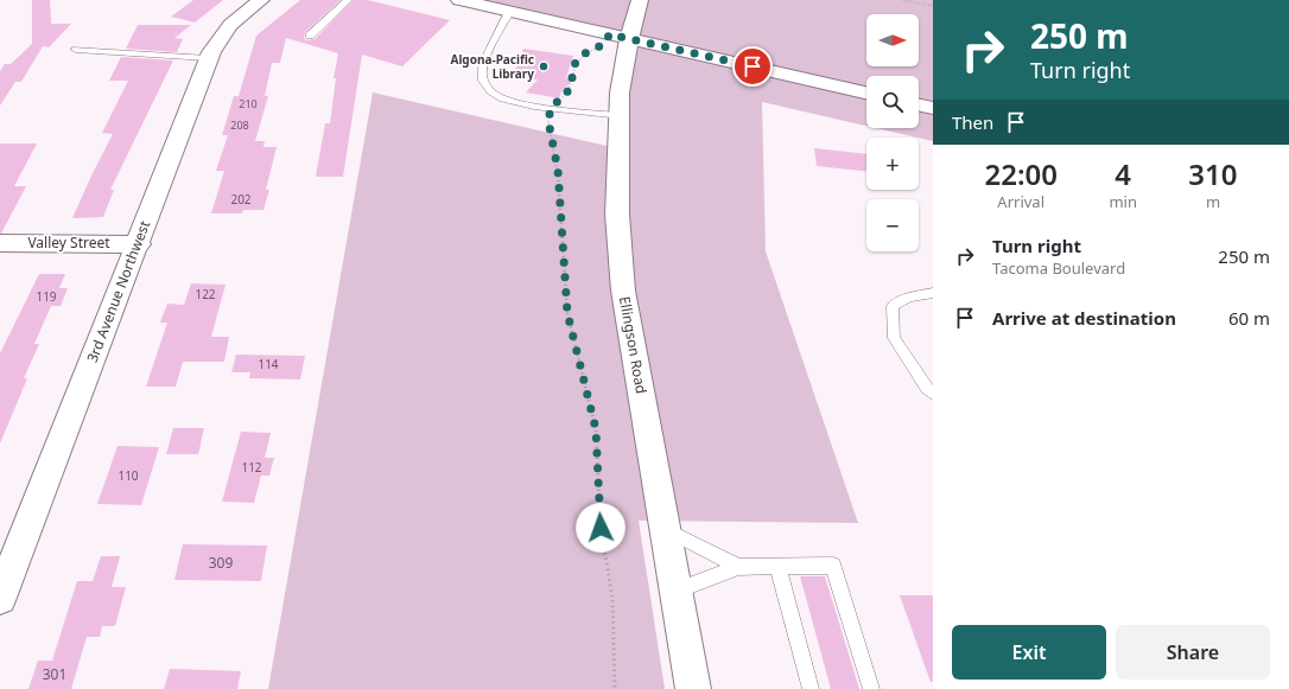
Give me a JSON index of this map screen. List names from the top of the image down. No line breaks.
{"streets":{"street":["Valley Street","3rd Avenue Northwest","Ellingson Road"]},"crossings":[["Valley Street","3rd Avenue Northwest"]],"places":["Algona-Pacific Library"],"house_numbers":["210","208","202","122","119","114","112","110","309","301"],"north":"right","page":{"turn":["250 m","Turn right"],"map_buttons":["+","−"],"then":"Then","eta":["22:00","Arrival","4","min","310","m"],"list":[{"name":"Turn right","note":"Tacoma Boulevard","value":"250 m"},{"name":"Arrive at destination","value":"60 m"}],"buttons":["Exit","Share"]}}
